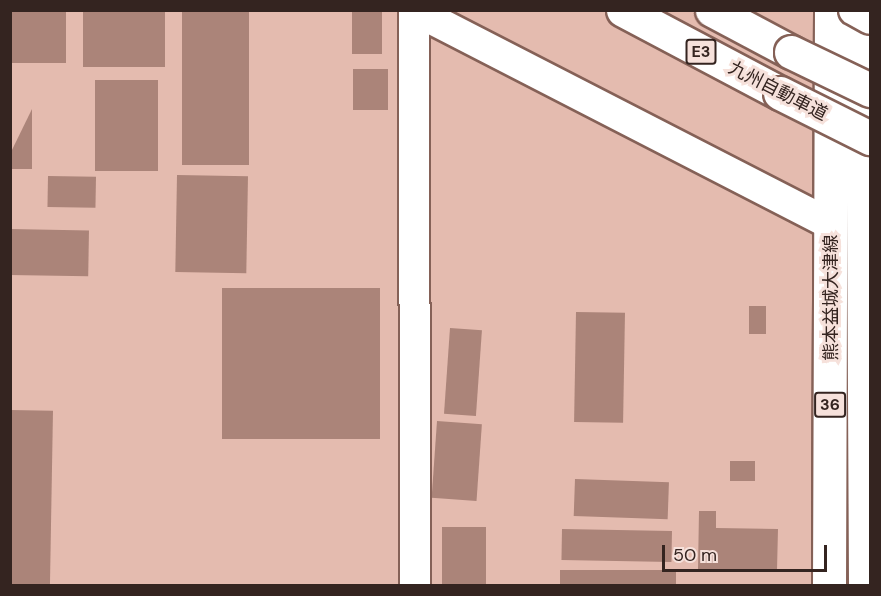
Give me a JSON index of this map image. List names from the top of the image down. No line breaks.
{"streets":{"main road":["E3","九州自動車道","熊本益城大津線","36"]},"scale_bar":"50 m"}
